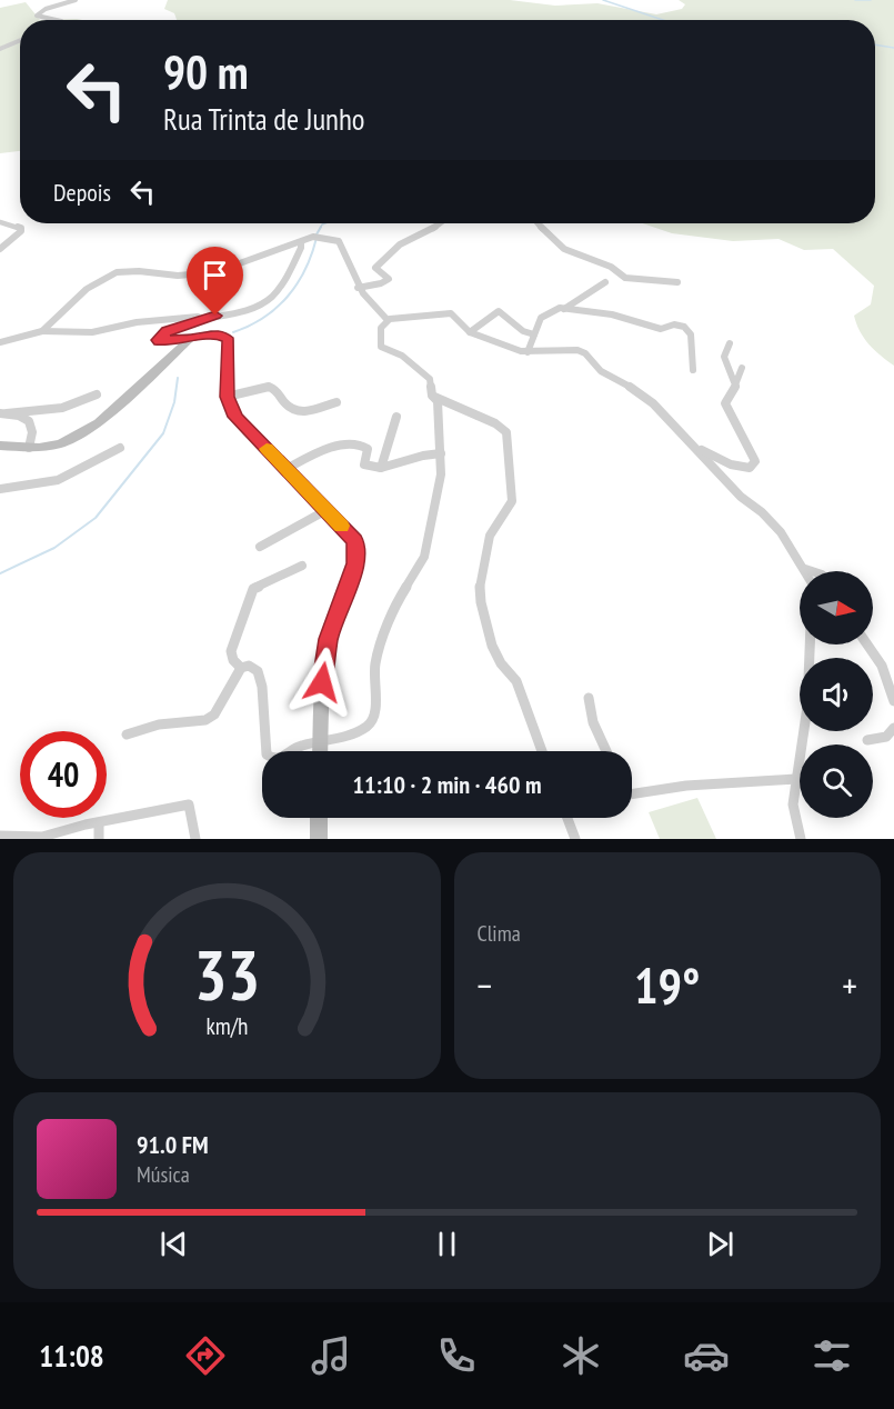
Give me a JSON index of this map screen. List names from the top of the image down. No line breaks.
{"north":"right","page":{"turn":["90 m","Rua Trinta de Junho"],"then":"Depois","limit":"40","trip":"11:10 · 2 min · 460 m","tile":"Clima","heat":["−","19°","+"],"song":["91.0 FM","Música"],"tabs":"11:08","gauge":["33","km/h"]}}
